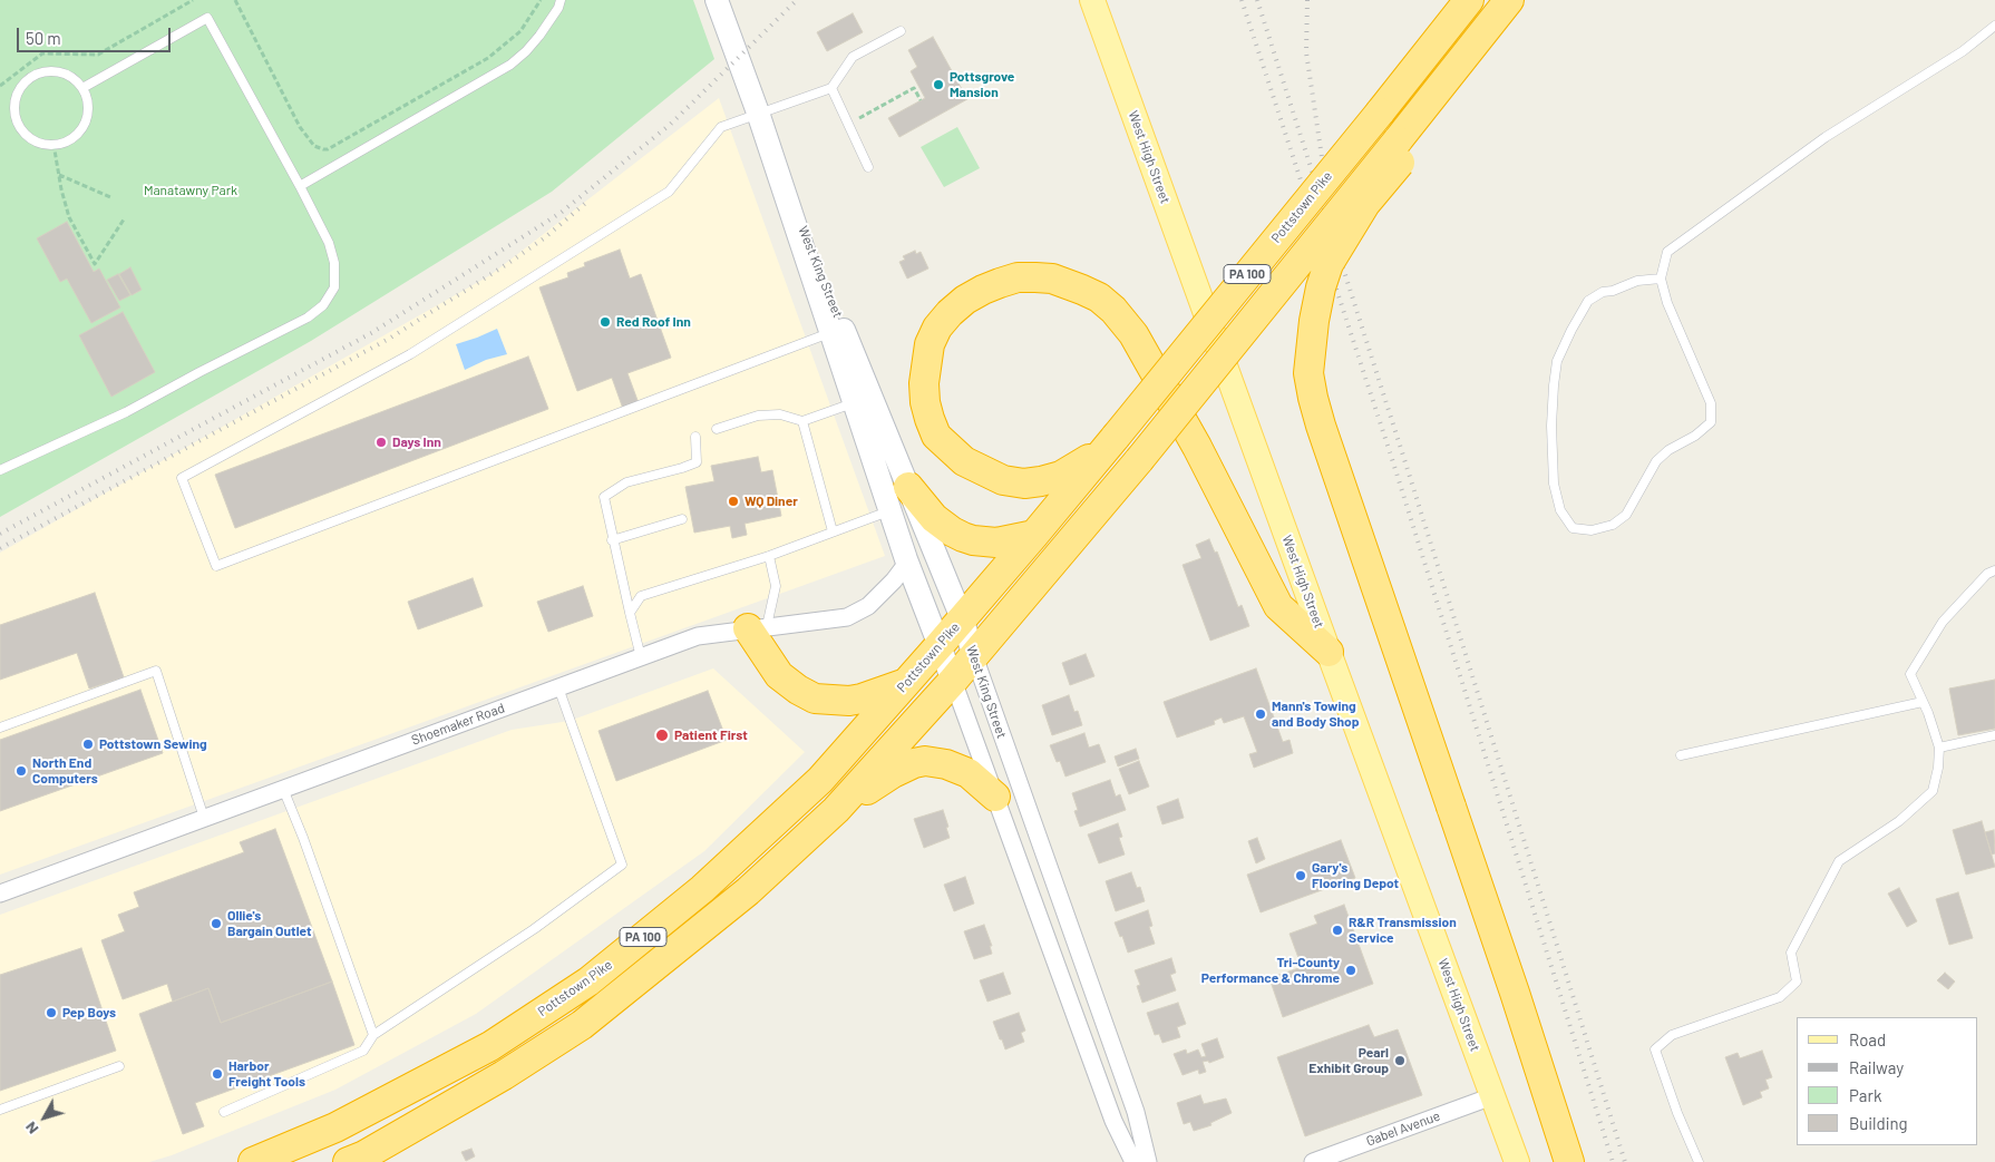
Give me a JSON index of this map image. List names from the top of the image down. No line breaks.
{"streets":{"highway":["Pottstown Pike","PA 100"],"main road":["West High Street","West King Street"],"street":["Shoemaker Road","Gabel Avenue"]},"crossings":[["West High Street","Gabel Avenue"],["Pottstown Pike","West King Street"],["West King Street","PA 100"],["West King Street","Shoemaker Road"]],"parks":["Manatawny Park"],"places":["Pottsgrove Mansion","Red Roof Inn","Days Inn","WQ Diner","Mann's Towing and Body Shop","Patient First","Pottstown Sewing","North End Computers","Gary's Flooring Depot","Ollie's Bargain Outlet","R&R Transmission Service","Tri-County Performance & Chrome","Pep Boys","Pearl Exhibit Group","Harbor Freight Tools"],"legend":["Road","Railway","Park","Building"],"scale_bar":"50 m","north":"bottom left"}
